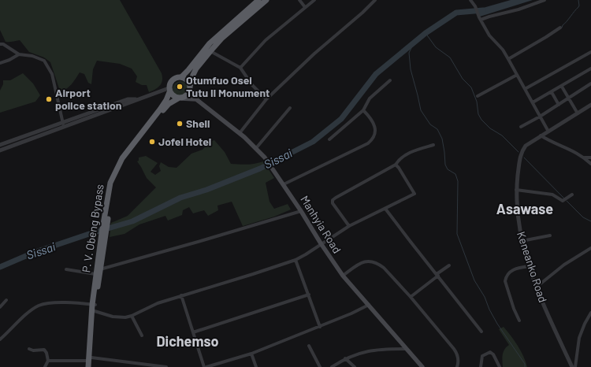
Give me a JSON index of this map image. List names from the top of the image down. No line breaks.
{"streets":{"highway":["P. V. Obeng Bypass"],"main road":["Manhyia Road"],"street":["Keneanko Road"]},"crossings":[["Manhyia Road","P. V. Obeng Bypass"]],"districts":["Asawase","Dichemso"],"water":["Sissai"],"places":["Otumfuo Osei Tutu II Monument","Airport police station","Shell","Jofel Hotel"]}
